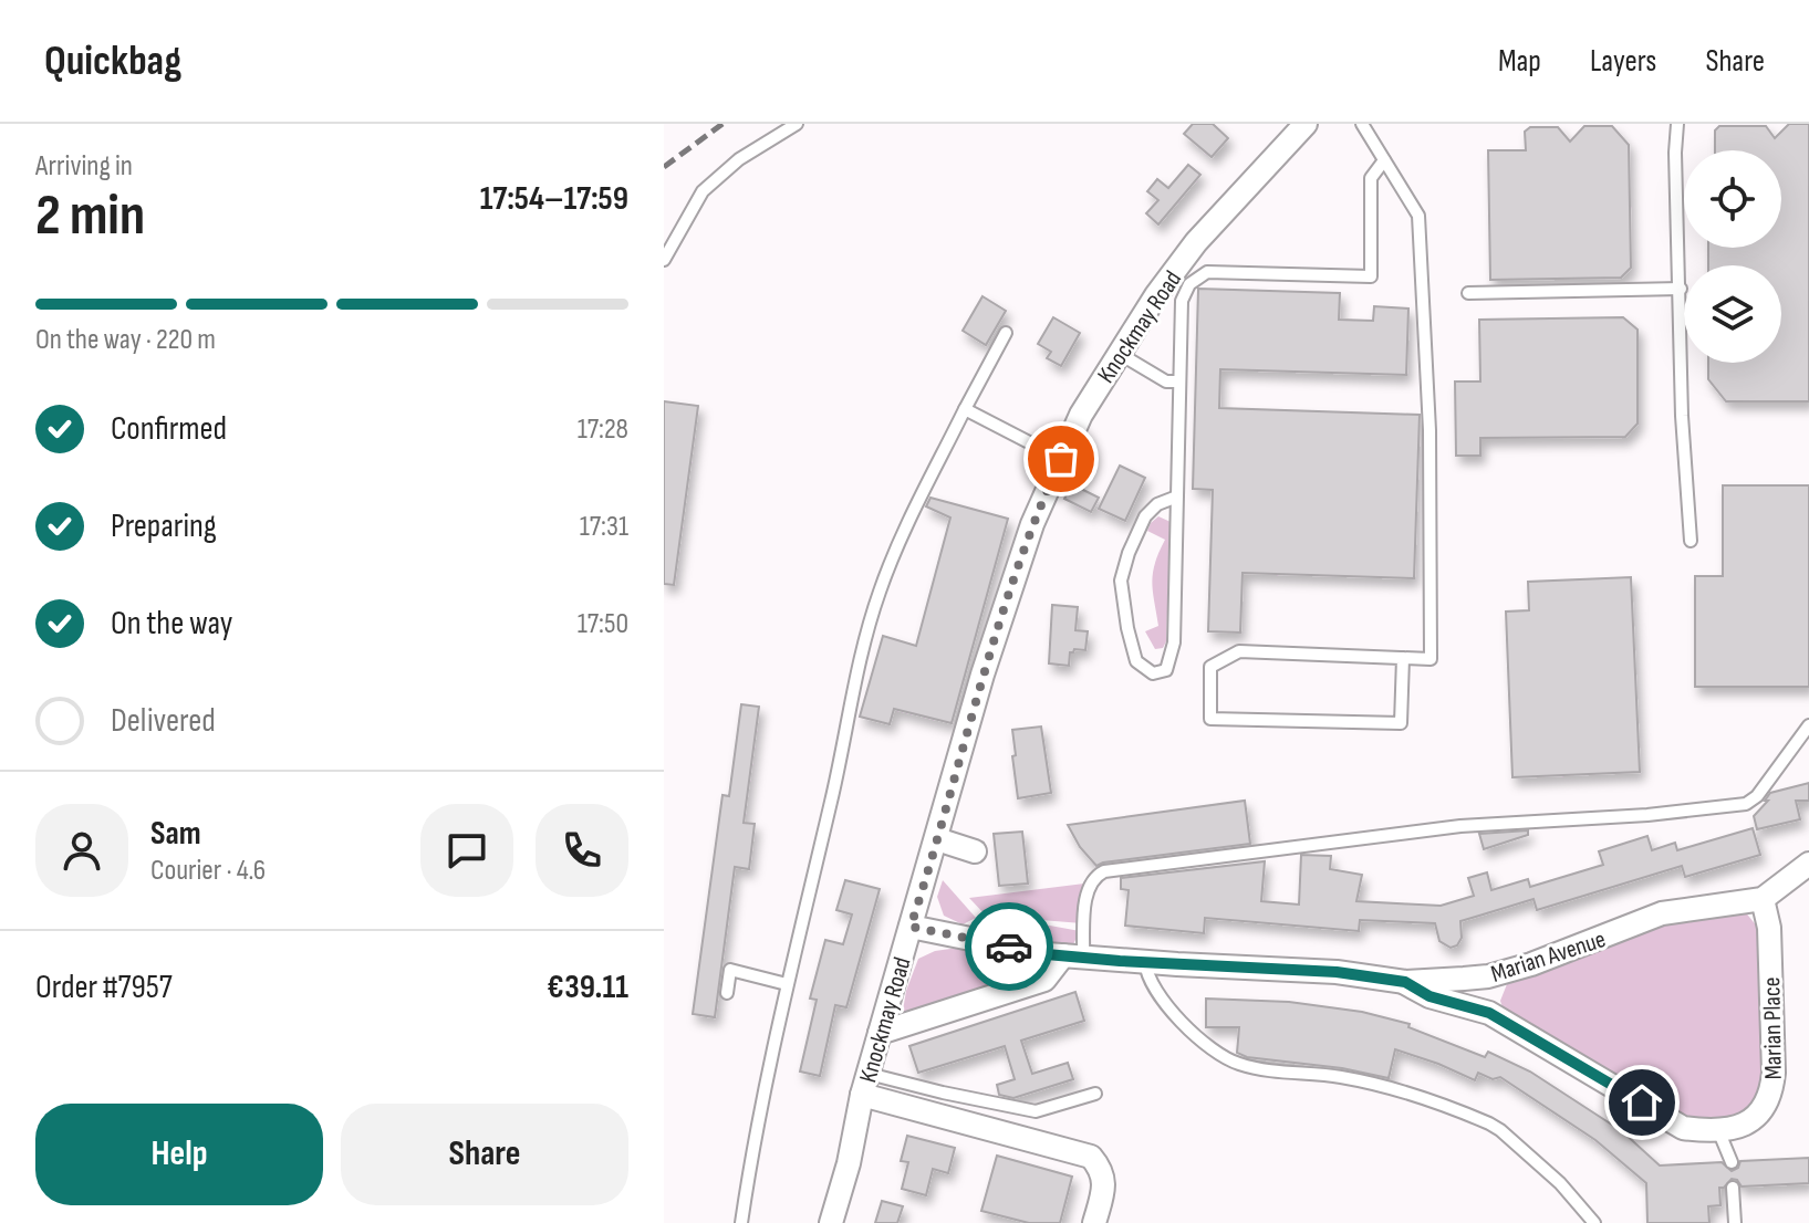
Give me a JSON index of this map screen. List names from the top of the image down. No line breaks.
{"streets":{"street":["Knockmay Road","Marian Avenue","Marian Place"]},"crossings":[["Knockmay Road","Marian Avenue"],["Marian Avenue","Marian Place"]],"page":{"header":"Quickbag","nav":["Map","Layers","Share"],"heading":["2 min","Arriving in","17:54–17:59"],"panel":["Sam","Courier · 4.6","Order #7957","€39.11"],"bar":"On the way · 220 m","list":[["Confirmed","17:28"],["Preparing","17:31"],["On the way","17:50"],"Delivered"],"buttons":["Help","Share"]}}
